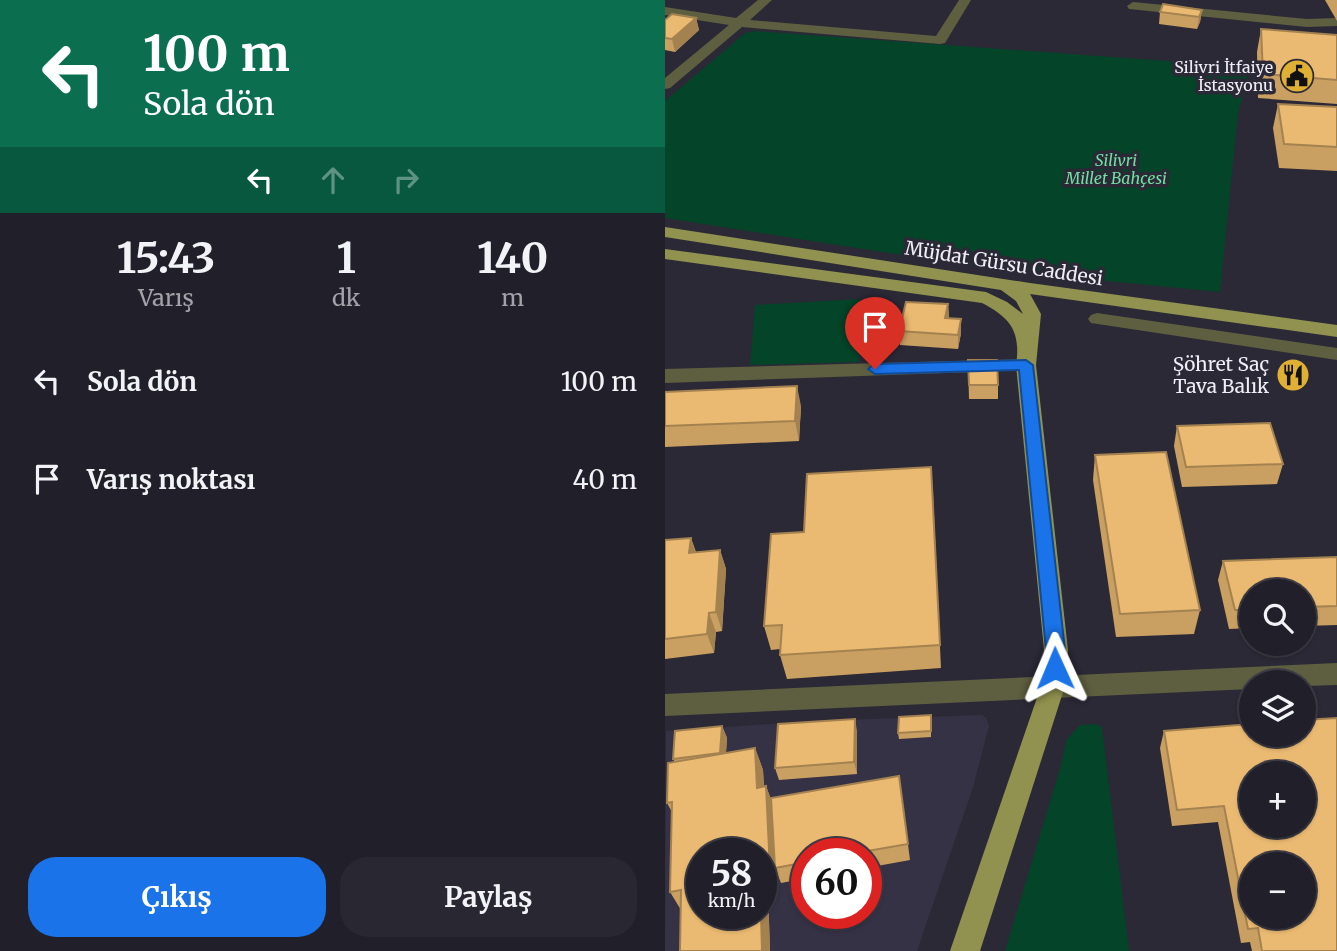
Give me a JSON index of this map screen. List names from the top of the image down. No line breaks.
{"streets":{"main road":["Müjdat Gürsu Caddesi"]},"parks":["Silivri Millet Bahçesi"],"places":{"public building":["Silivri İtfaiye İstasyonu"],"restaurant":["Şöhret Saç Tava Balık"]},"page":{"turn":["100 m","Sola dön"],"eta":["15:43","Varış","1","dk","140","m"],"list":[{"name":"Sola dön","value":"100 m"},{"name":"Varış noktası","value":"40 m"}],"map_buttons":["+","−"],"speed":"58 km/h","limit":"60","buttons":["Çıkış","Paylaş"]}}
